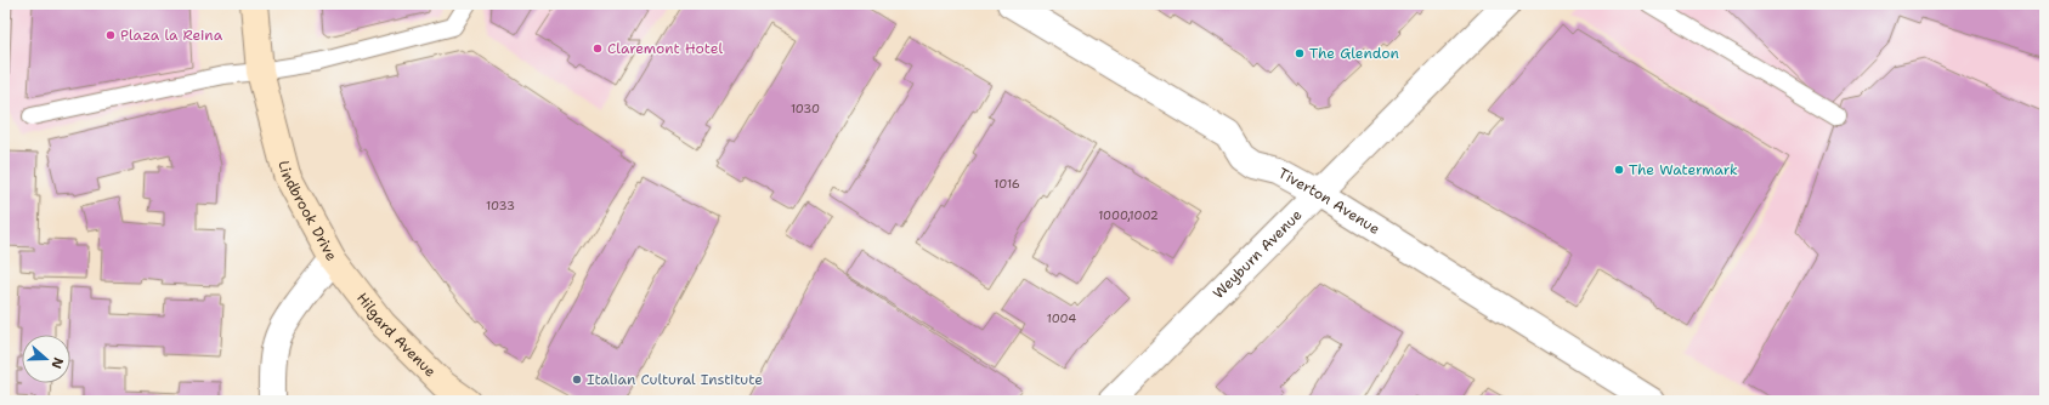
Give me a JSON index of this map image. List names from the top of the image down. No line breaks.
{"streets":{"street":["Tiverton Avenue","Lindbrook Drive","Weyburn Avenue","Hilgard Avenue"]},"crossings":[["Tiverton Avenue","Weyburn Avenue"],["Lindbrook Drive","Hilgard Avenue"]],"places":["Plaza la Reina","Claremont Hotel","The Glendon","The Watermark","Italian Cultural Institute"],"house_numbers":["1030","1016","1033","1000,1002","1004"],"north":"right"}
